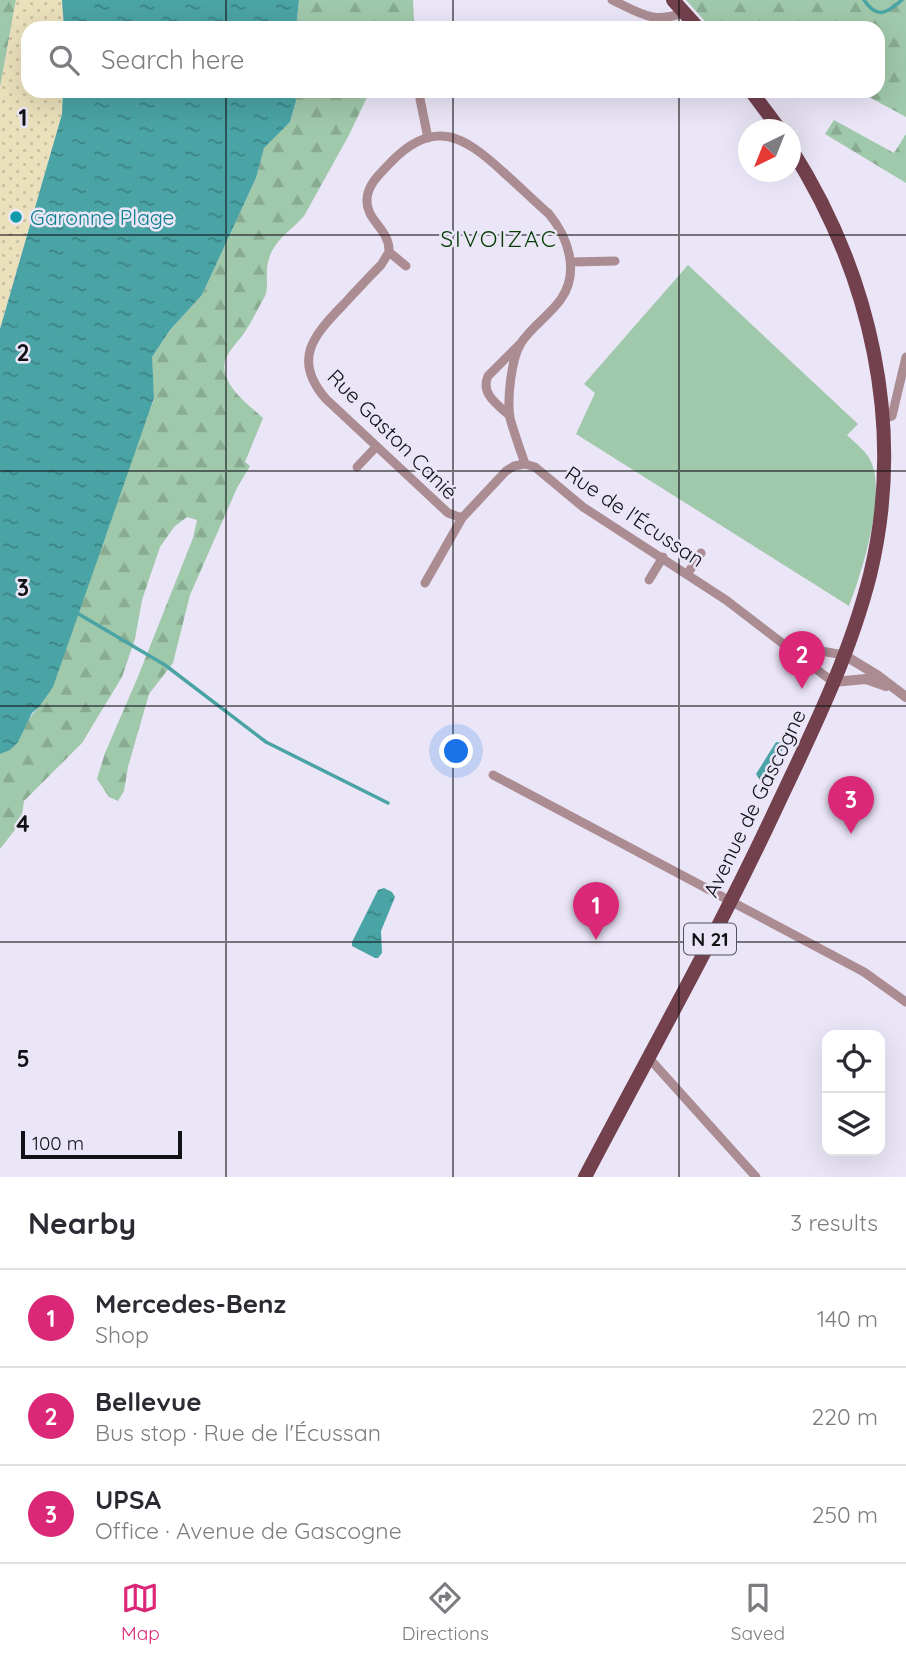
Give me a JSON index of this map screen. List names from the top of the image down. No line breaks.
{"streets":{"main road":["Avenue de Gascogne","N 21"],"street":["Rue Gaston Canié","Rue de l'Écussan"]},"crossings":[["Rue de l'Écussan","Avenue de Gascogne"]],"districts":["SIVOIZAC"],"places":["Garonne Plage"],"scale_bar":"100 m","north":"bottom left","page":{"search":"Search here","pins":["2","3","1"],"scale":"100 m","heading":["Nearby","3 results"],"list":[{"mark":"1","name":"Mercedes-Benz","note":"Shop","value":"140 m"},{"mark":"2","name":"Bellevue","note":"Bus stop · Rue de l'Écussan","value":"220 m"},{"mark":"3","name":"UPSA","note":"Office · Avenue de Gascogne","value":"250 m"}],"nav":["Map","Directions","Saved"]},"grid":{"rows":["1","2","3","4","5"]}}
